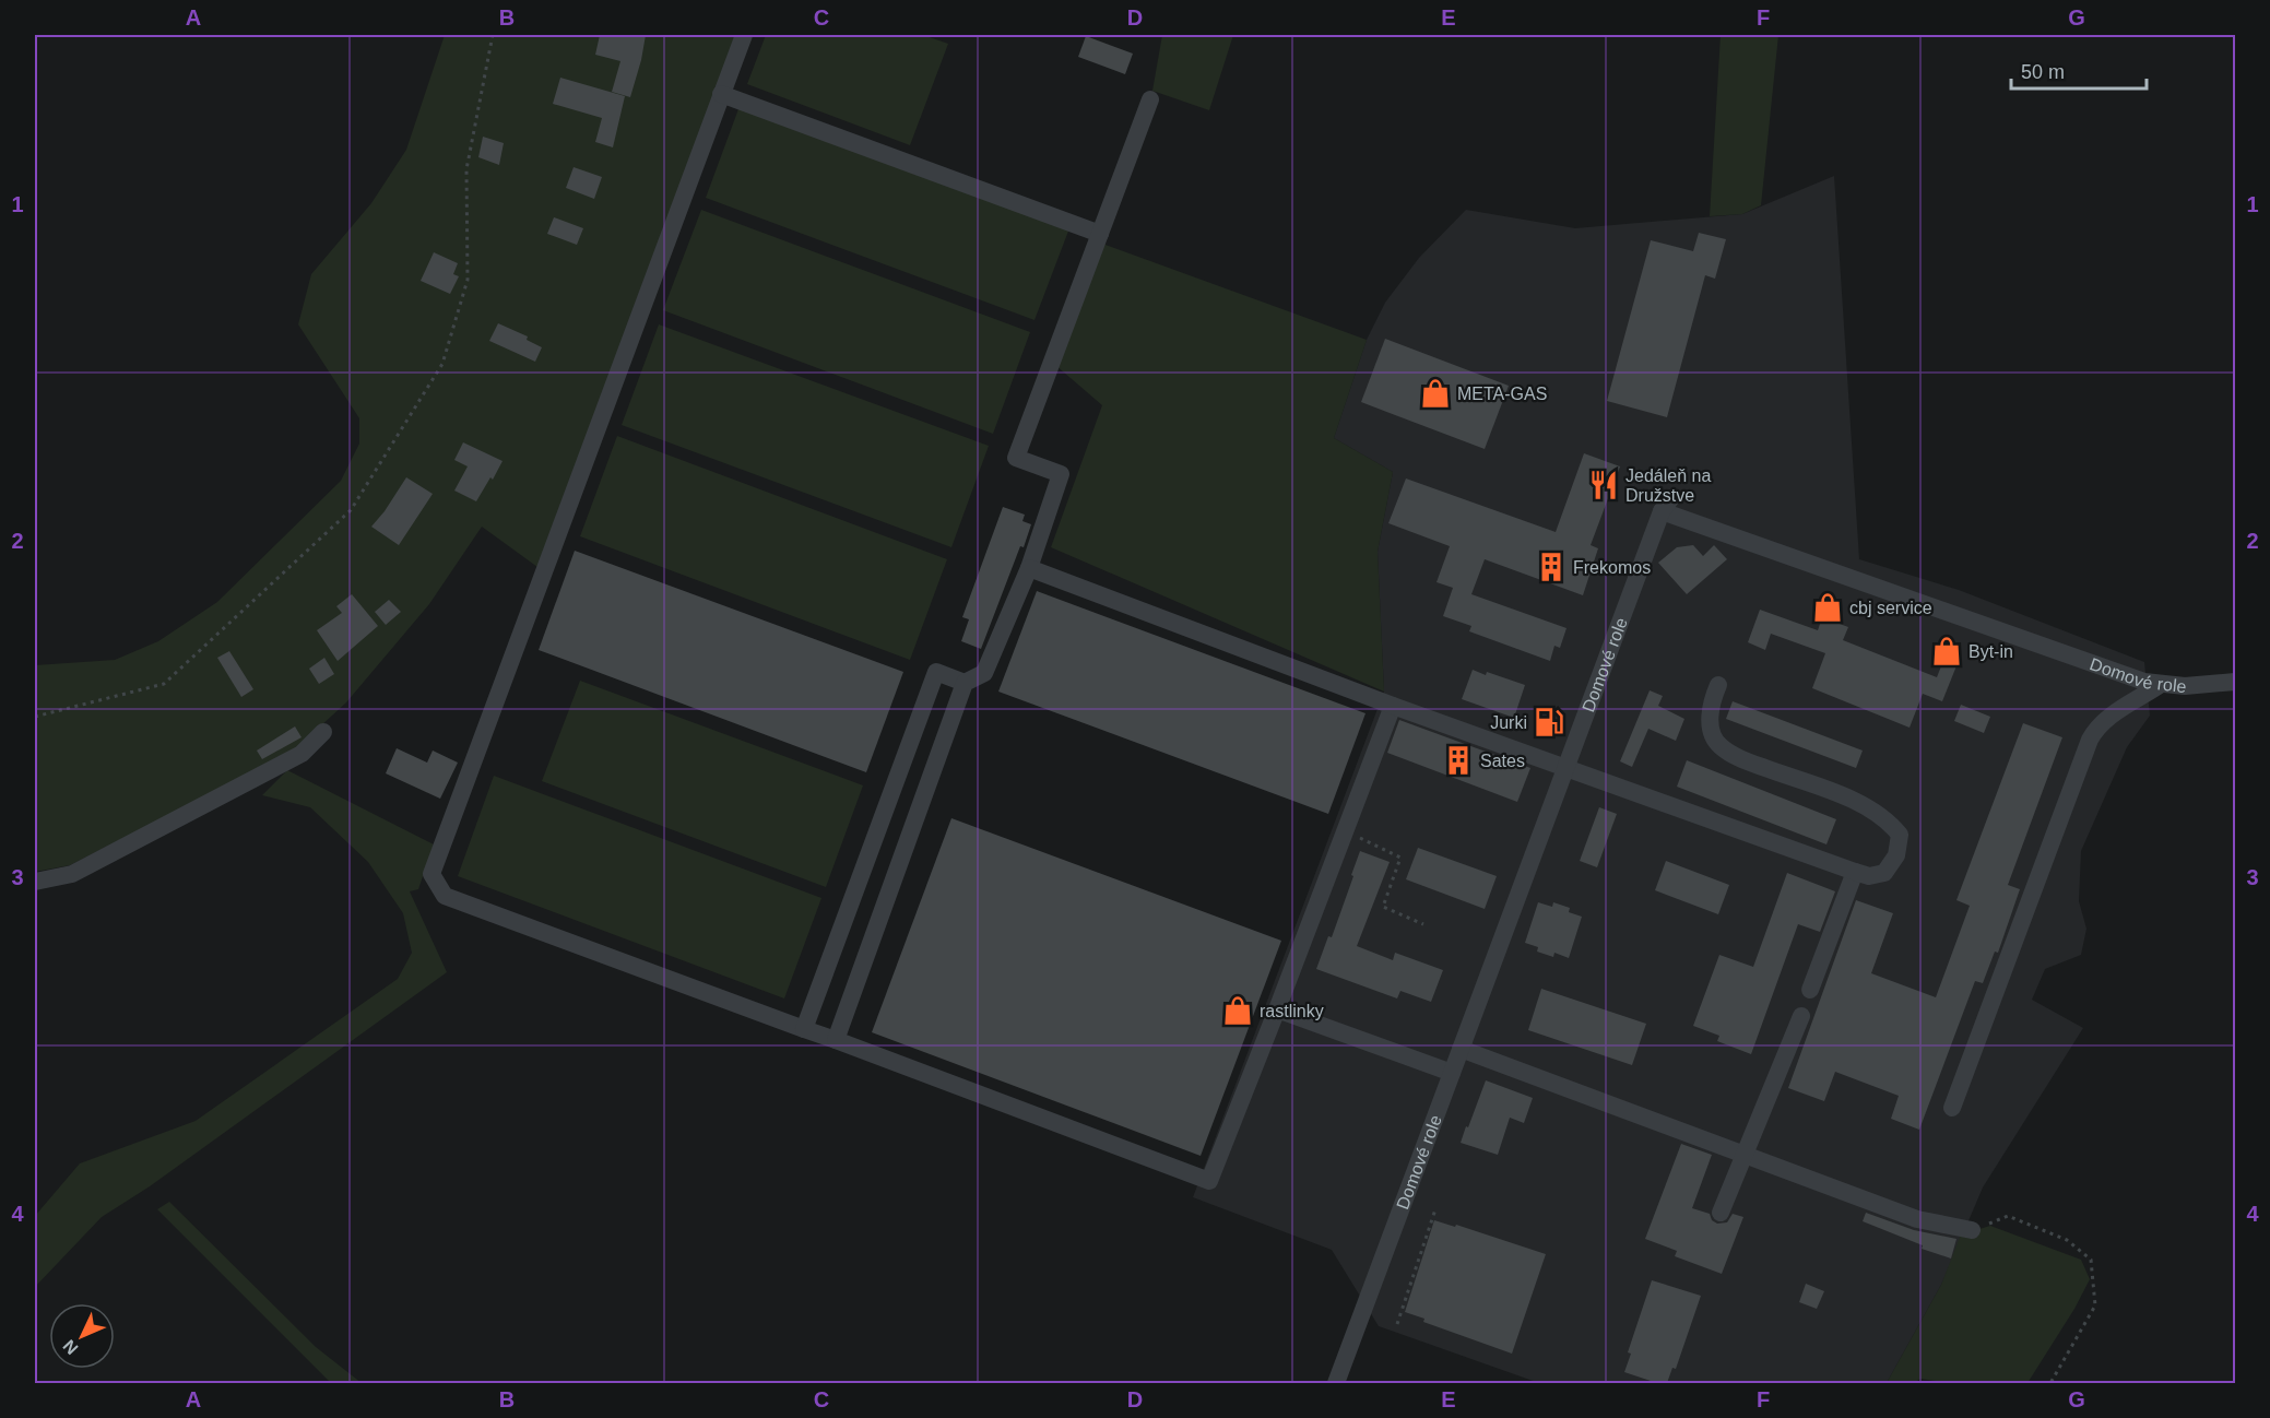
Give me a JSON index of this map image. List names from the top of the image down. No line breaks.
{"streets":{"street":["Domové role"]},"places":{"shop":["META-GAS","cbj service","Byt-in","rastlinky"],"restaurant":["Jedáleň na Družstve"],"building":["Frekomos","Sates"],"fuel station":["Jurki"]},"scale_bar":"50 m","north":"bottom left","grid":{"columns":["A","B","C","D","E","F","G"],"rows":["1","2","3","4"]}}
